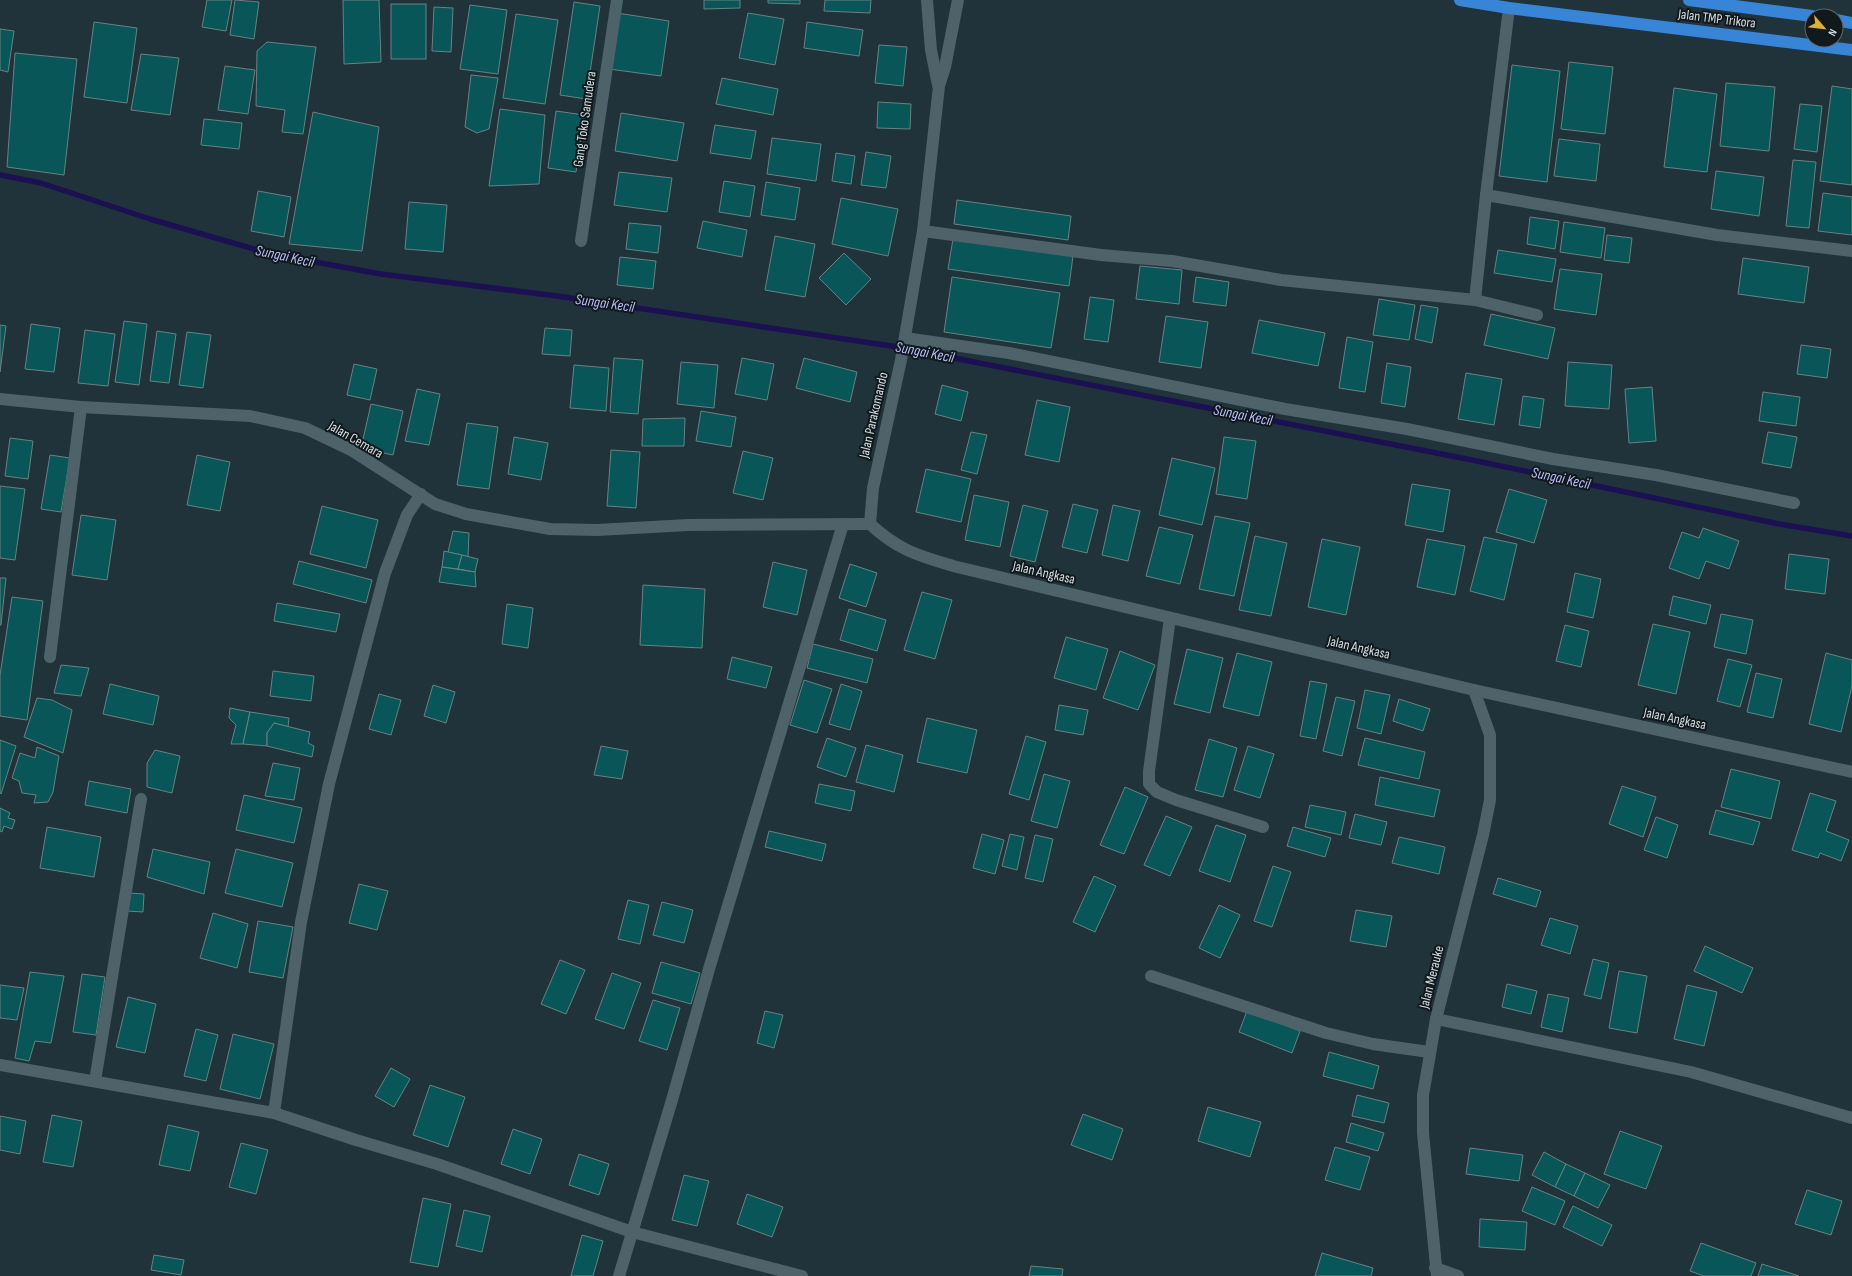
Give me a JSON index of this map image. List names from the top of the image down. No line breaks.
{"streets":{"highway":["Jalan TMP Trikora"],"street":["Gang Toko Samudera","Jalan Parakomando","Jalan Cemara","Jalan Angkasa","Jalan Merauke"]},"crossings":[["Jalan Parakomando","Jalan Angkasa"],["Jalan Angkasa","Jalan Merauke"]],"water":["Sungai Kecil"],"north":"bottom right"}
